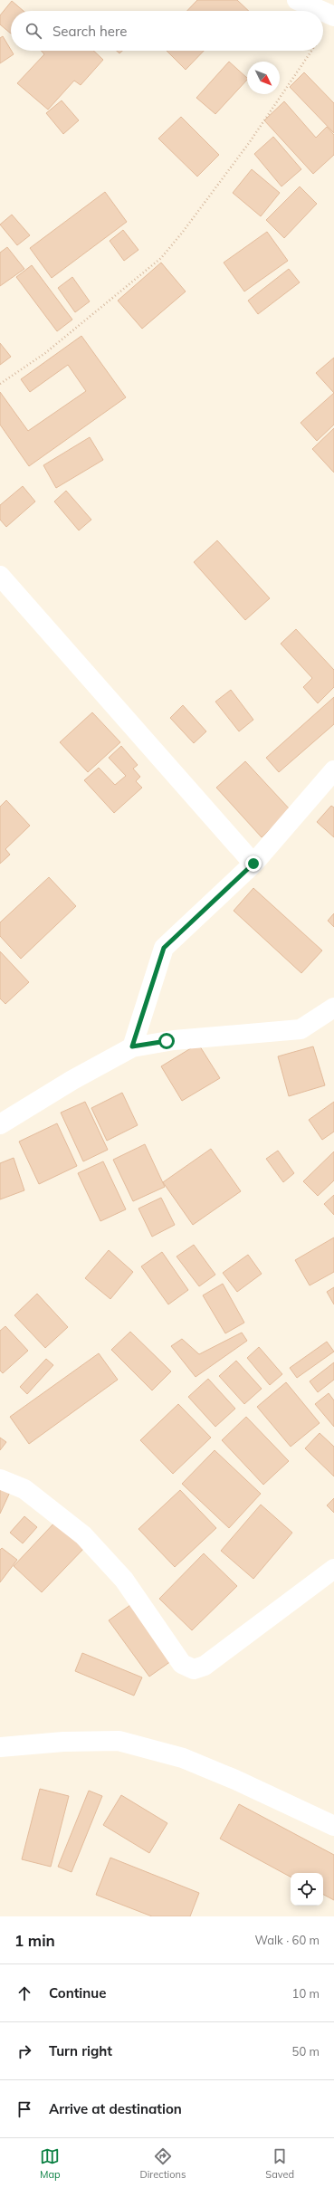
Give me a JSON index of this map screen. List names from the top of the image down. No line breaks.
{"north":"bottom right","page":{"search":"Search here","heading":["1 min","Walk · 60 m"],"list":[["Continue","10 m"],["Turn right","50 m"],"Arrive at destination"],"nav":["Map","Directions","Saved"]}}
